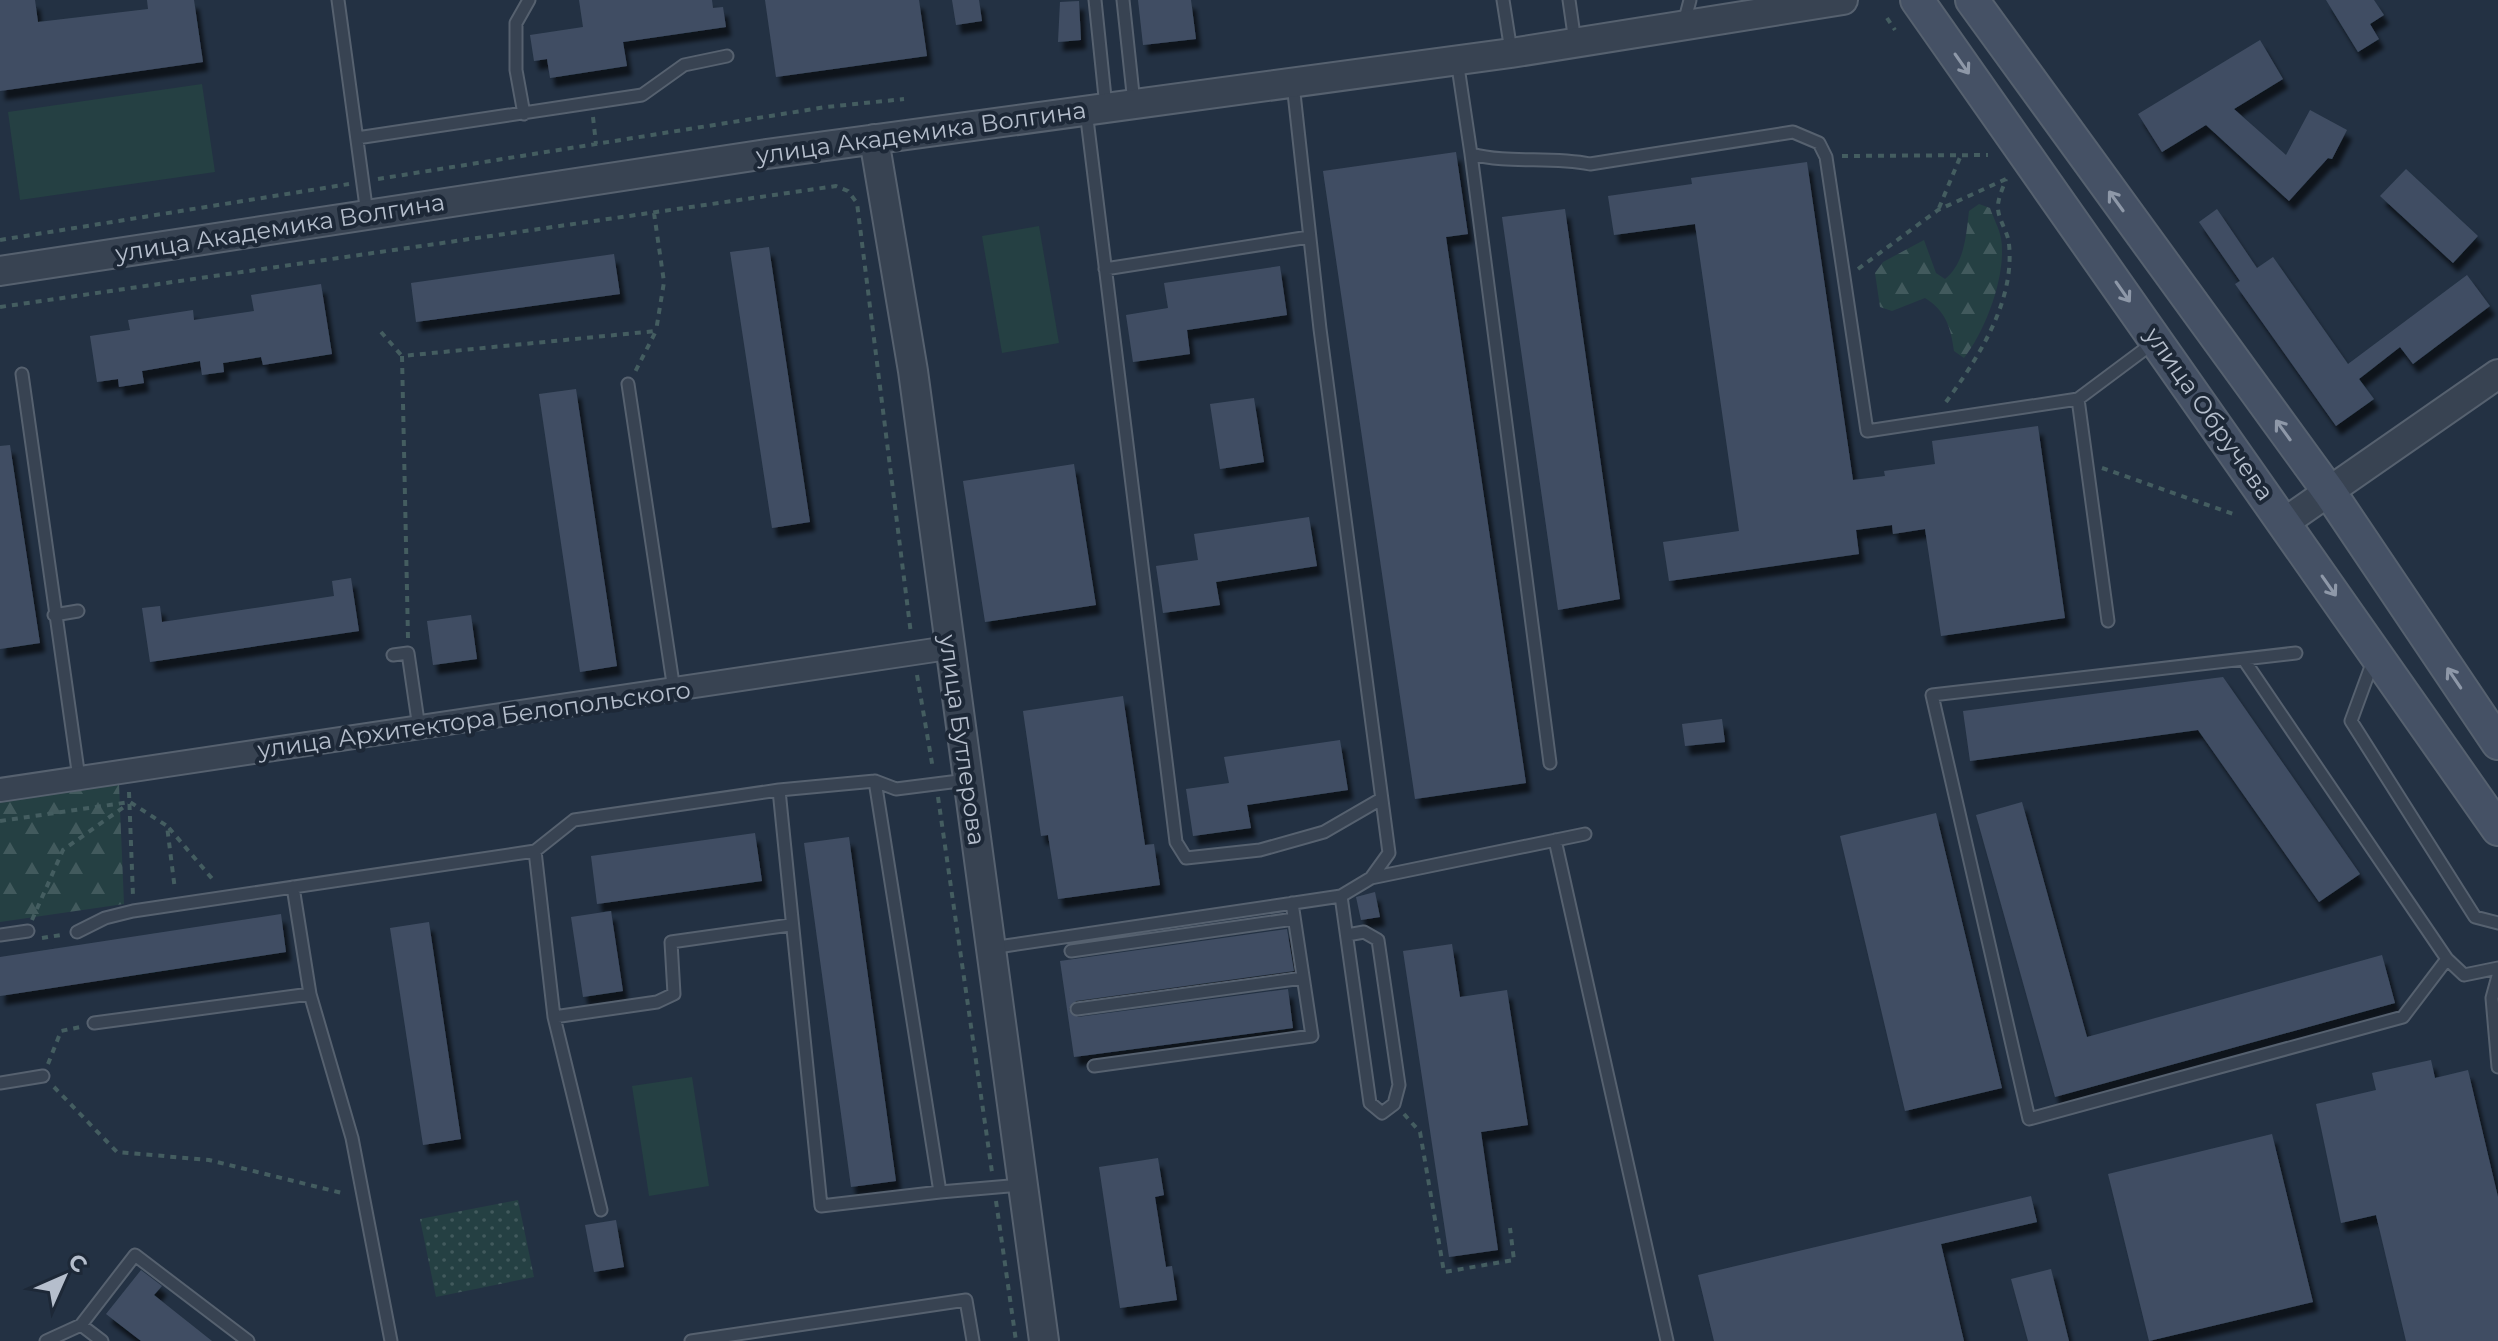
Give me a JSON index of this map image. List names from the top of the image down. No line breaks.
{"streets":{"main road":["улица Обручева"],"street":["улица Академика Волгина","улица Архитектора Белопольского","улица Бутлерова"]},"crossings":[["улица Академика Волгина","улица Бутлерова"],["улица Архитектора Белопольского","улица Бутлерова"]],"north":"top right"}
